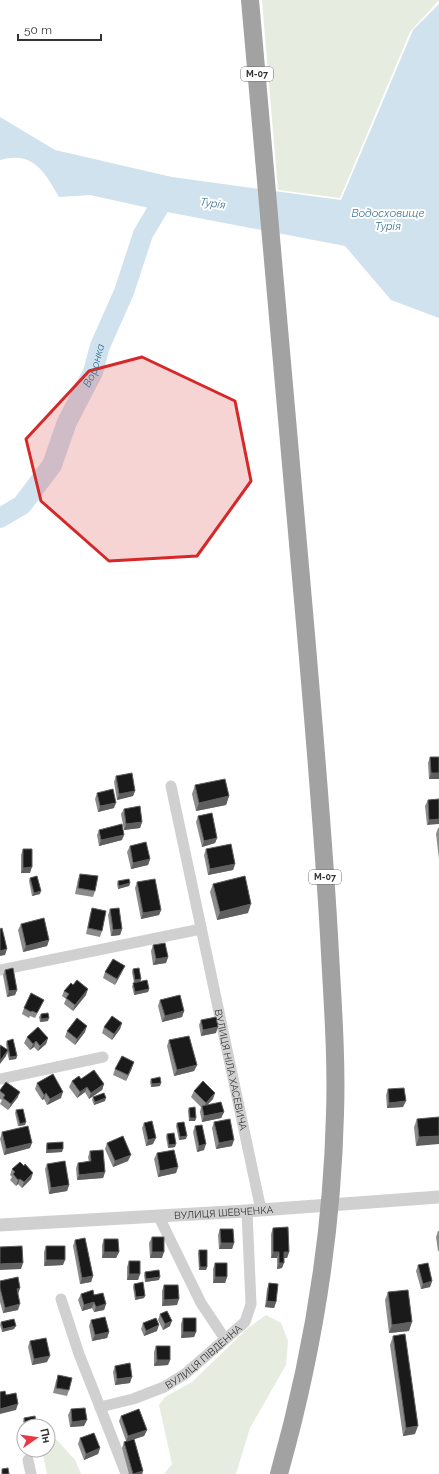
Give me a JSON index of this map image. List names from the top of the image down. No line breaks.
{"streets":{"highway":["М-07"],"street":["ВУЛИЦЯ НІЛА ХАСЕВИЧА","ВУЛИЦЯ ШЕВЧЕНКА","ВУЛИЦЯ ПІВДЕННА"]},"crossings":[["М-07","ВУЛИЦЯ ШЕВЧЕНКА"],["ВУЛИЦЯ НІЛА ХАСЕВИЧА","ВУЛИЦЯ ШЕВЧЕНКА"],["ВУЛИЦЯ ШЕВЧЕНКА","ВУЛИЦЯ ПІВДЕННА"]],"water":["Турія","Водосховище Турія","Воронка"],"scale_bar":"50 m","north":"right"}
